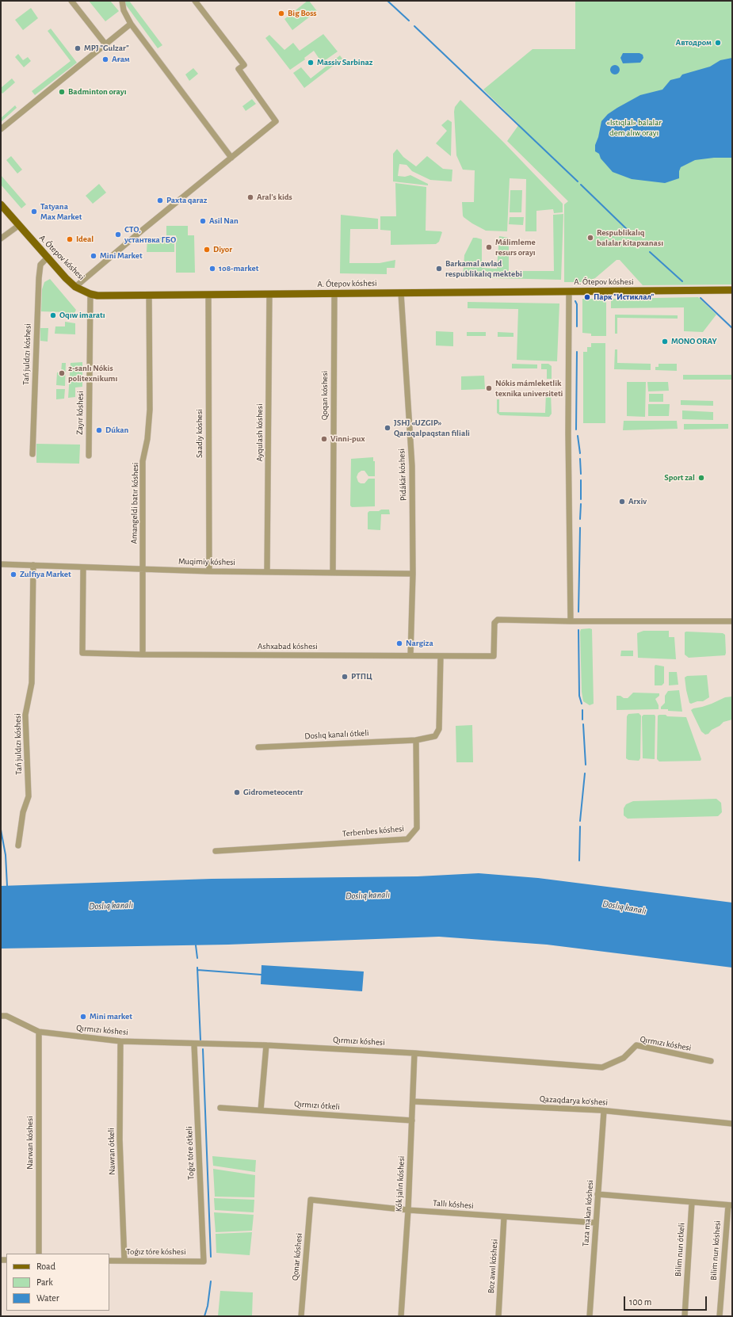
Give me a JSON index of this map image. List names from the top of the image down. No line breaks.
{"streets":{"main road":["A. Ótepov kóshesi"],"street":["Tań juldızı kóshesi","Qoqan kóshesi","Zayır kóshesi","Ayqulash kóshesi","Saadiy kóshesi","Pidákár kóshesi","Amangeldi batır kóshesi","Muqimiy kóshesi","Ashxabad kóshesi","Doslıq kanalı ótkeli","Terbenbes kóshesi","Qırmızı kóshesi","Qazaqdarya ko'shesi","Qırmızı ótkeli","Narwan kóshesi","Nawran ótkeli","Toǵız tóre ótkeli","Kók jalın kóshesi","Tallı kóshesi","Taza makan kóshesi","Bilim nurı ótkeli","Bilim nurı kóshesi","Toǵız tóre kóshesi","Qonar kóshesi","Boz awıl kóshesi"]},"crossings":[["A. Ótepov kóshesi","Tań juldızı kóshesi"],["A. Ótepov kóshesi","Qoqan kóshesi"],["A. Ótepov kóshesi","Zayır kóshesi"],["A. Ótepov kóshesi","Ayqulash kóshesi"],["A. Ótepov kóshesi","Saadiy kóshesi"],["A. Ótepov kóshesi","Pidákár kóshesi"],["A. Ótepov kóshesi","Amangeldi batır kóshesi"],["Tań juldızı kóshesi","Muqimiy kóshesi"],["Qoqan kóshesi","Muqimiy kóshesi"],["Ayqulash kóshesi","Muqimiy kóshesi"],["Saadiy kóshesi","Muqimiy kóshesi"],["Pidákár kóshesi","Muqimiy kóshesi"],["Pidákár kóshesi","Ashxabad kóshesi"],["Amangeldi batır kóshesi","Muqimiy kóshesi"],["Amangeldi batır kóshesi","Ashxabad kóshesi"],["Muqimiy kóshesi","Ashxabad kóshesi"],["Doslıq kanalı ótkeli","Terbenbes kóshesi"],["Qırmızı kóshesi","Narwan kóshesi"],["Qırmızı kóshesi","Nawran ótkeli"],["Qırmızı kóshesi","Toǵız tóre ótkeli"],["Qırmızı kóshesi","Kók jalın kóshesi"],["Qazaqdarya ko'shesi","Kók jalın kóshesi"],["Qazaqdarya ko'shesi","Taza makan kóshesi"],["Qırmızı ótkeli","Kók jalın kóshesi"],["Nawran ótkeli","Toǵız tóre kóshesi"],["Toǵız tóre ótkeli","Toǵız tóre kóshesi"],["Kók jalın kóshesi","Tallı kóshesi"],["Tallı kóshesi","Taza makan kóshesi"],["Tallı kóshesi","Qonar kóshesi"],["Tallı kóshesi","Boz awıl kóshesi"]],"water":["Doslıq kanalı"],"parks":["«Istıqlal» balalar dem alıw orayı"],"places":["Big Boss","Автодром","MPJ \"Gulzar\"","Ағам","Massiv Sarbinaz","Badminton orayı","Aral's kids","Paxta qaraz","Tatyana Max Market","Asil Nan","СТО, устантвка ГБО","Respublikalıq balalar kitapxanası","Ideal","Málimleme resurs orayı","Diyor","Mini Market","108-market","Barkamal awlad respublikalıq mektebi","Парк \"Истиклал\"","Oqıw imaratı","MONO ORAY","2-sanlı Nókis politexnikumı","Nókis mámleketlik texnika universiteti","JSHJ «UZGIP» Qaraqalpaqstan filiali","Dúkan","Vinni-pux","Sport zal","Arxiv","Zulfiya Market","Nargiza","РТПЦ","Gidrometeocentr","Mini market"],"legend":["Road","Park","Water"],"scale_bar":"100 m"}
